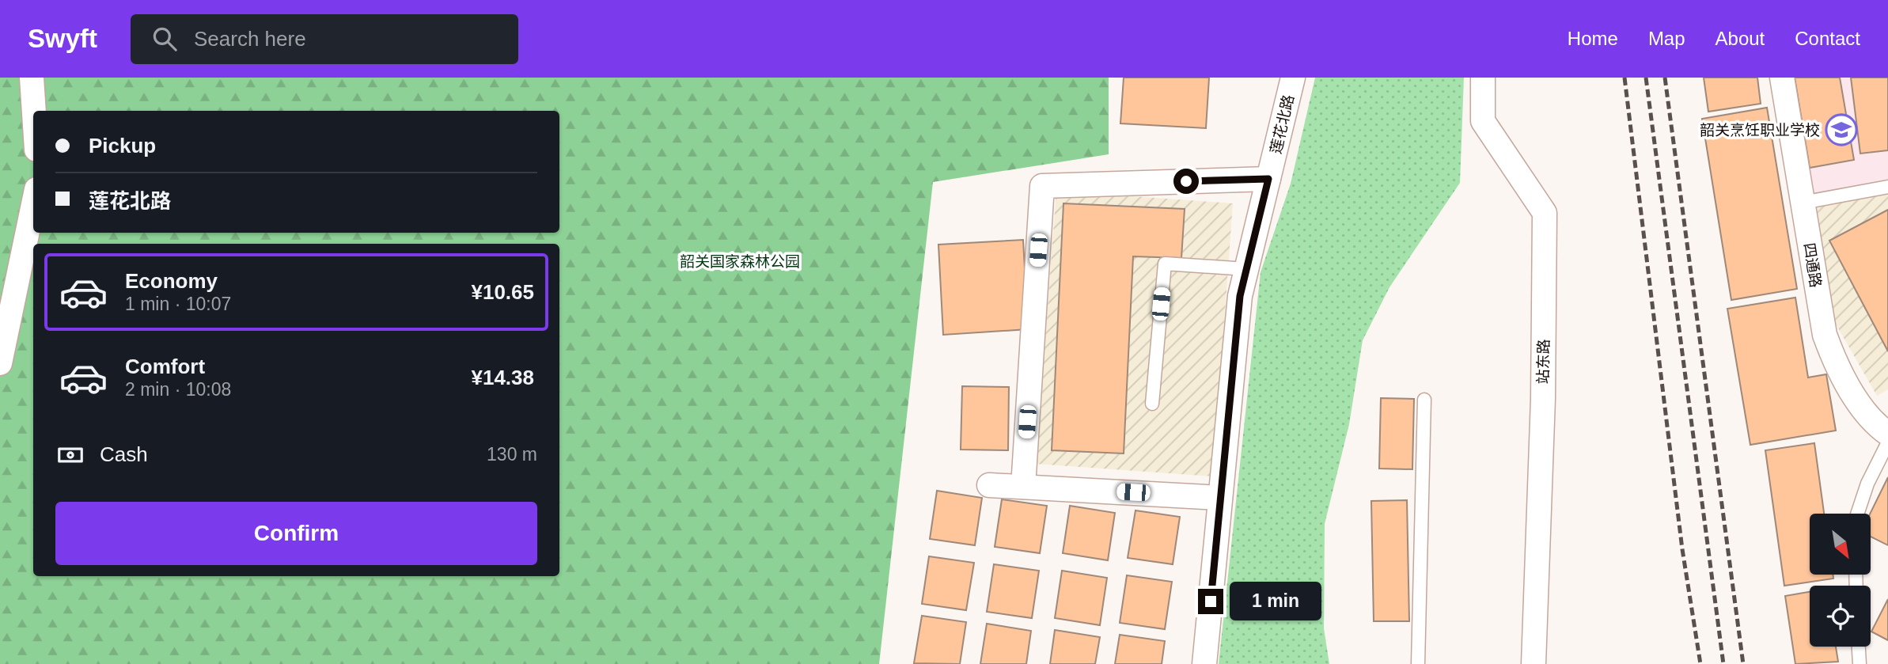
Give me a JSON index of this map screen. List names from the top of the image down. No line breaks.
{"streets":{"street":["莲花北路","四通路","站东路"]},"parks":["韶关国家森林公园"],"places":{"school or university":["韶关烹饪职业学校"]},"north":"bottom right","page":{"header":"Swyft","search":"Search here","nav":["Home","Map","About","Contact"],"banner":["Pickup","莲花北路"],"list":[{"name":"Economy","note":"1 min · 10:07","value":"¥10.65"},{"name":"Comfort","note":"2 min · 10:08","value":"¥14.38"}],"pay":["Cash","130 m"],"buttons":"Confirm","bubble":"1 min"}}
